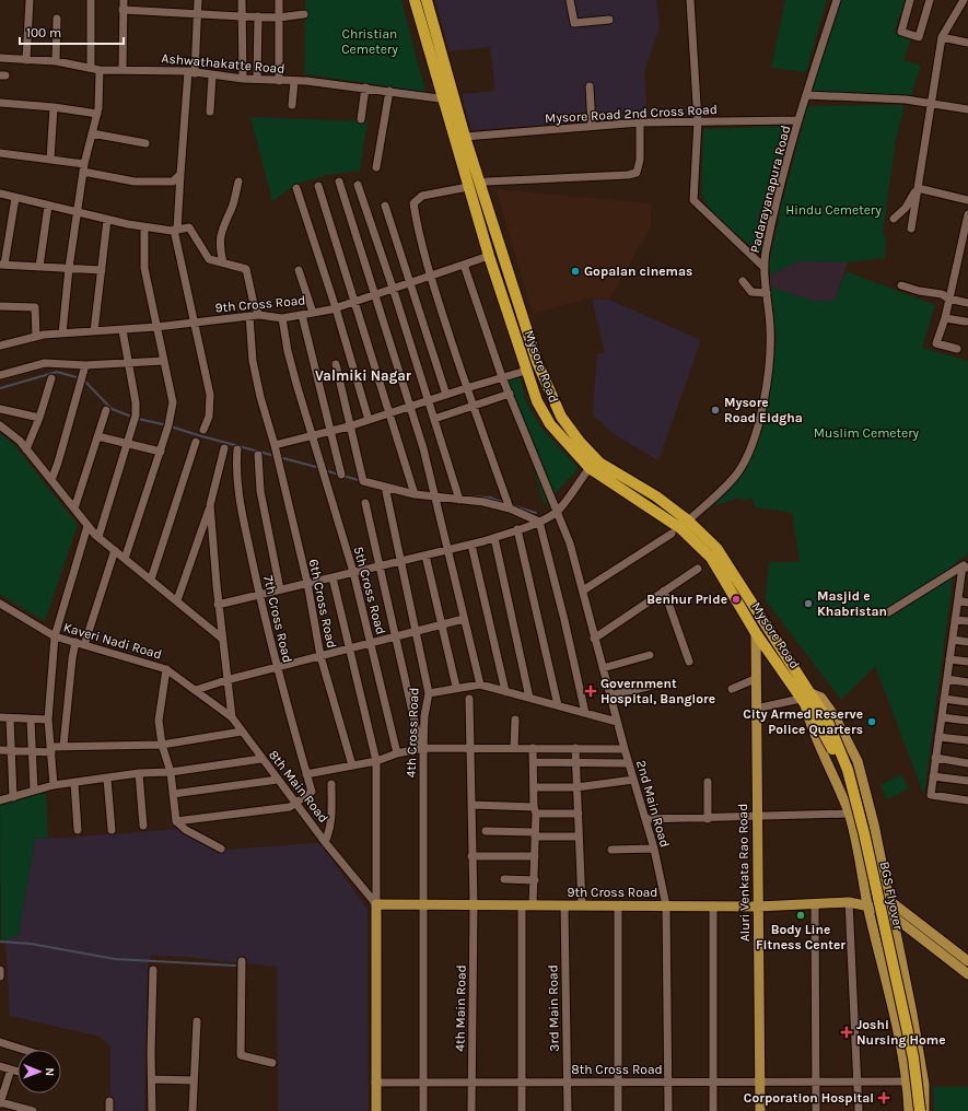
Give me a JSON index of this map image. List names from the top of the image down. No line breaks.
{"streets":{"highway":["Mysore Road","BGS Flyover"],"main road":["9th Cross Road","Aluri Venkata Rao Road"],"street":["Ashwathakatte Road","Mysore Road 2nd Cross Road","Padarayanapura Road","5th Cross Road","6th Cross Road","7th Cross Road","Kaveri Nadi Road","4th Cross Road","8th Main Road","2nd Main Road","4th Main Road","3rd Main Road","8th Cross Road"]},"crossings":[["Ashwathakatte Road","Mysore Road"],["Mysore Road 2nd Cross Road","Padarayanapura Road"],["Mysore Road 2nd Cross Road","Mysore Road"],["Padarayanapura Road","Mysore Road"],["Padarayanapura Road","2nd Main Road"],["9th Cross Road","Mysore Road"],["9th Cross Road","5th Cross Road"],["9th Cross Road","6th Cross Road"],["9th Cross Road","4th Cross Road"],["9th Cross Road","8th Main Road"],["9th Cross Road","2nd Main Road"],["9th Cross Road","Aluri Venkata Rao Road"],["9th Cross Road","4th Main Road"],["9th Cross Road","3rd Main Road"],["Mysore Road","Aluri Venkata Rao Road"],["Mysore Road","BGS Flyover"],["7th Cross Road","8th Main Road"],["Kaveri Nadi Road","8th Main Road"],["4th Cross Road","8th Cross Road"],["2nd Main Road","8th Cross Road"],["Aluri Venkata Rao Road","8th Cross Road"],["4th Main Road","8th Cross Road"],["3rd Main Road","8th Cross Road"]],"districts":["Valmiki Nagar"],"parks":["Christian Cemetery","Hindu Cemetery","Muslim Cemetery"],"places":{"other":["Gopalan cinemas","Mysore Road Eidgha","Benhur Pride","Masjid e Khabristan","City Armed Reserve Police Quarters","Body Line Fitness Center"],"health":["Government Hospital, Banglore","Joshi Nursing Home","Corporation Hospital"]},"scale_bar":"100 m","north":"right"}
